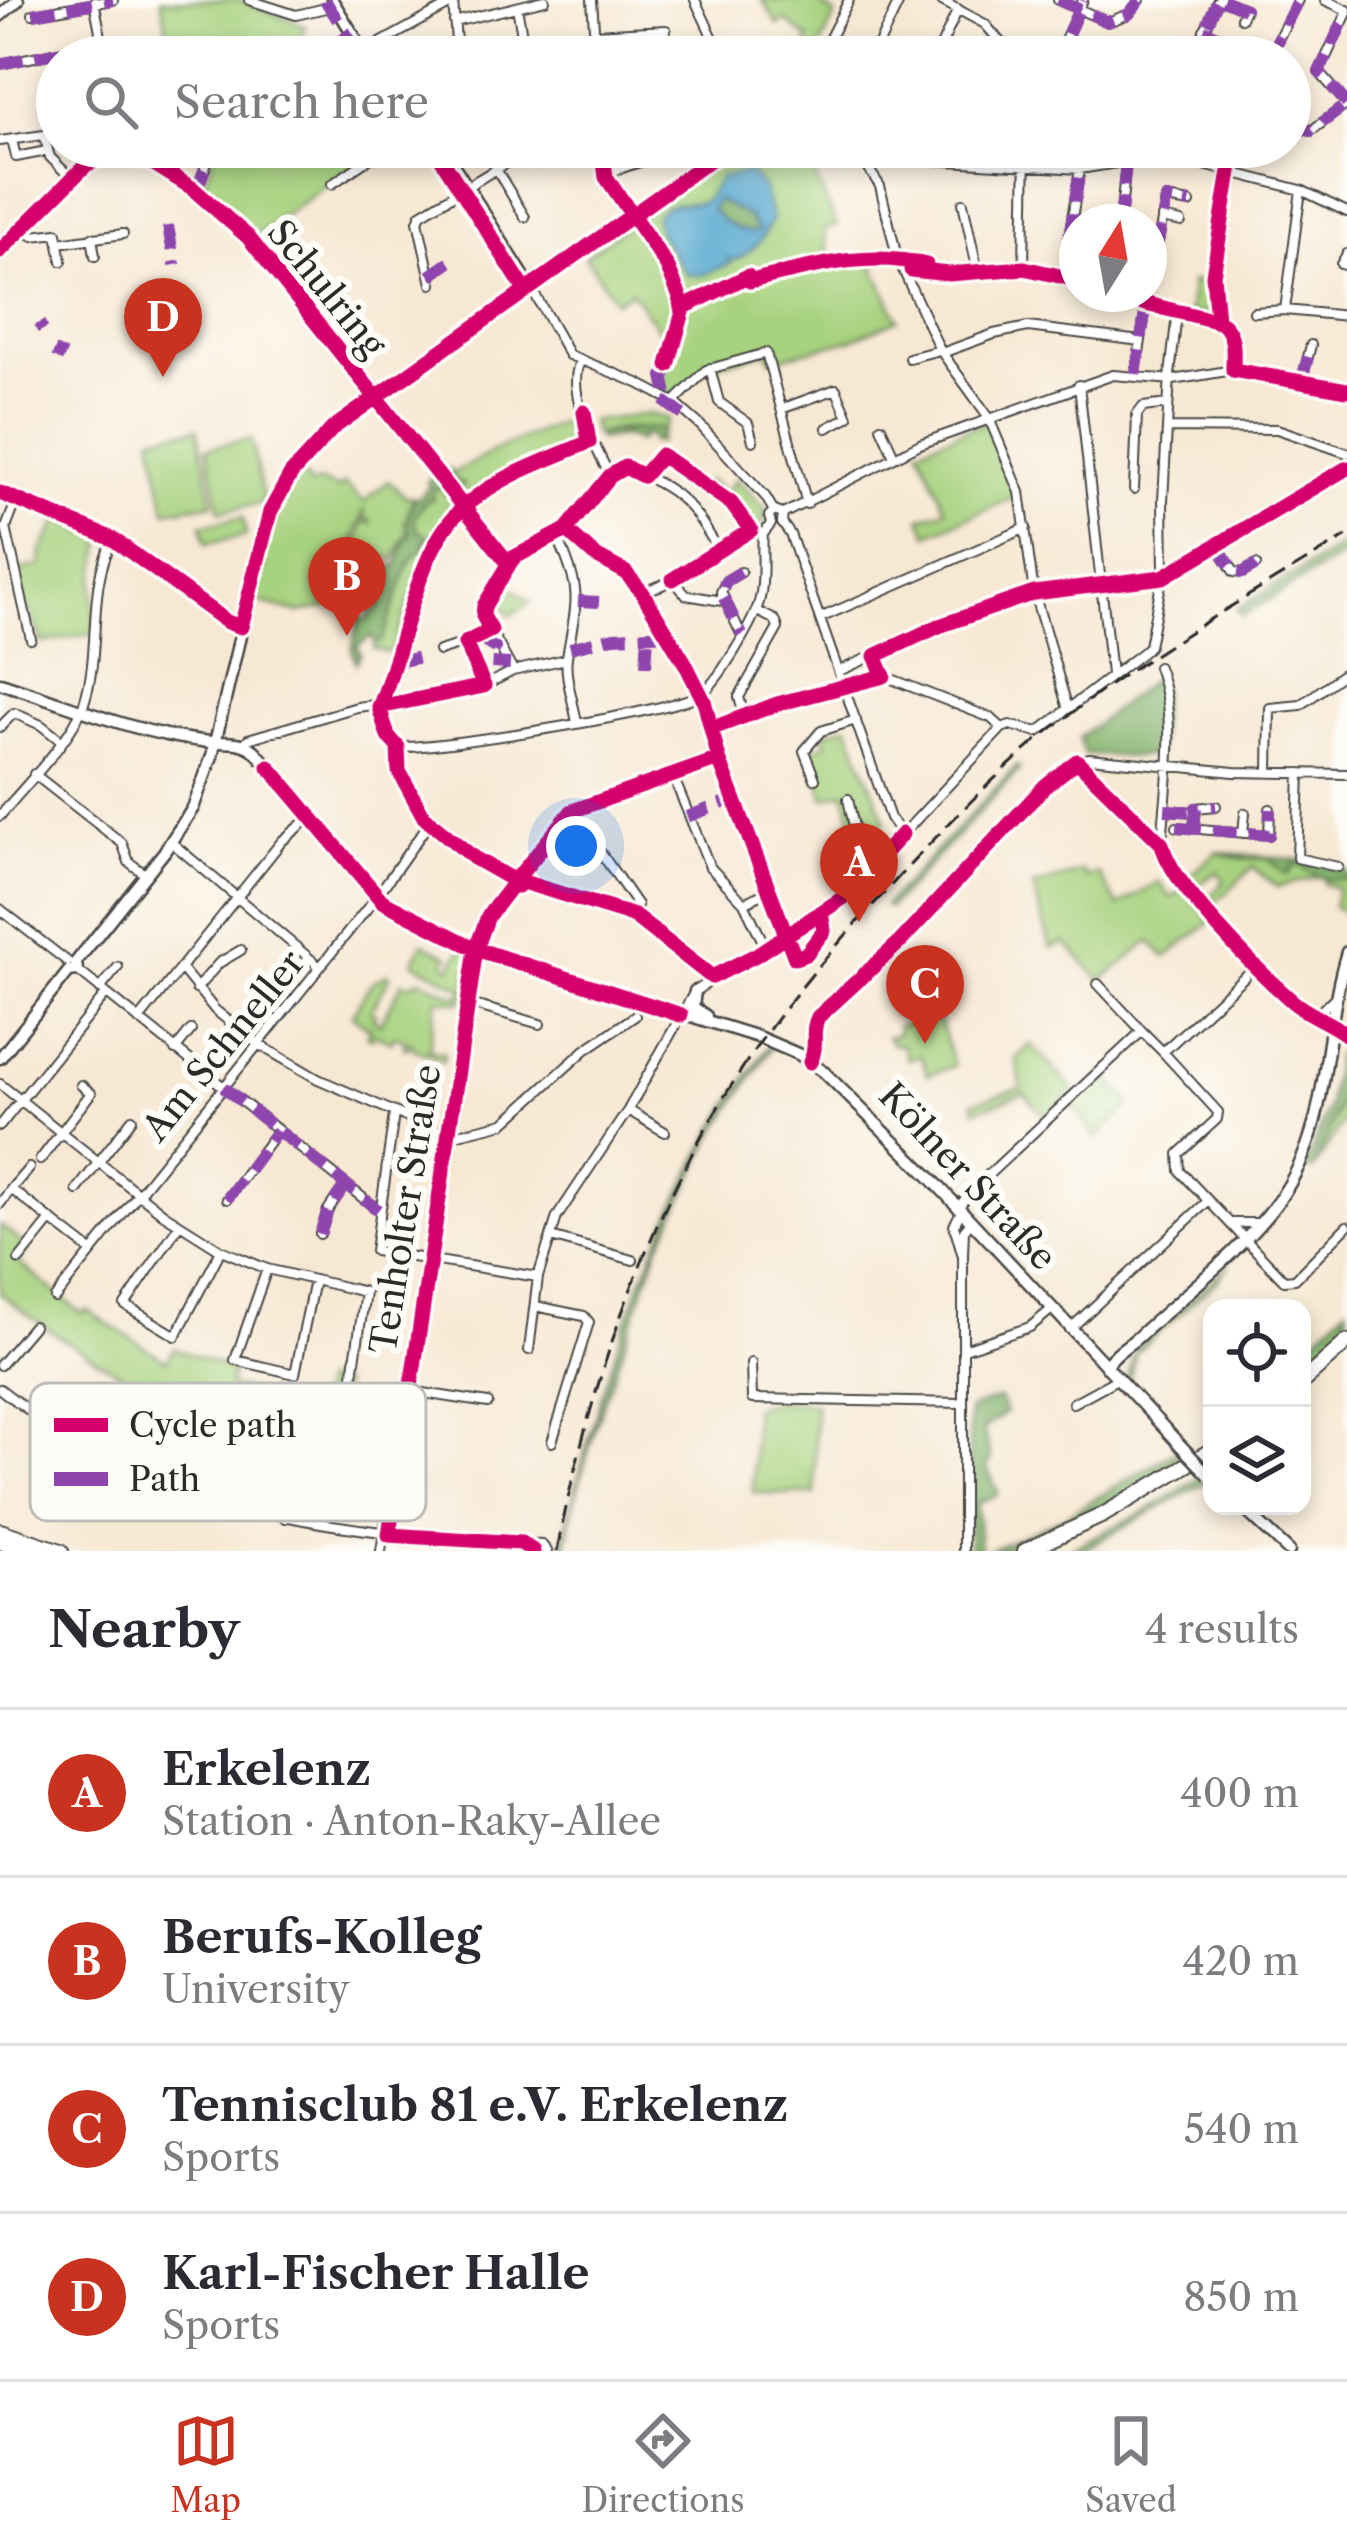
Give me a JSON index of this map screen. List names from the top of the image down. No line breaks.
{"streets":{"main road":["Kölner Straße"],"street":["Schulring","Am Schneller","Tenholter Straße"]},"crossings":[["Am Schneller","Kölner Straße"],["Kölner Straße","Tenholter Straße"]],"legend":["Cycle path","Path"],"north":"top","page":{"search":"Search here","pins":["D","B","A","C"],"heading":["Nearby","4 results"],"list":[{"mark":"A","name":"Erkelenz","note":"Station · Anton-Raky-Allee","value":"400 m"},{"mark":"B","name":"Berufs-Kolleg","note":"University","value":"420 m"},{"mark":"C","name":"Tennisclub 81 e.V. Erkelenz","note":"Sports","value":"540 m"},{"mark":"D","name":"Karl-Fischer Halle","note":"Sports","value":"850 m"}],"nav":["Map","Directions","Saved"]}}
